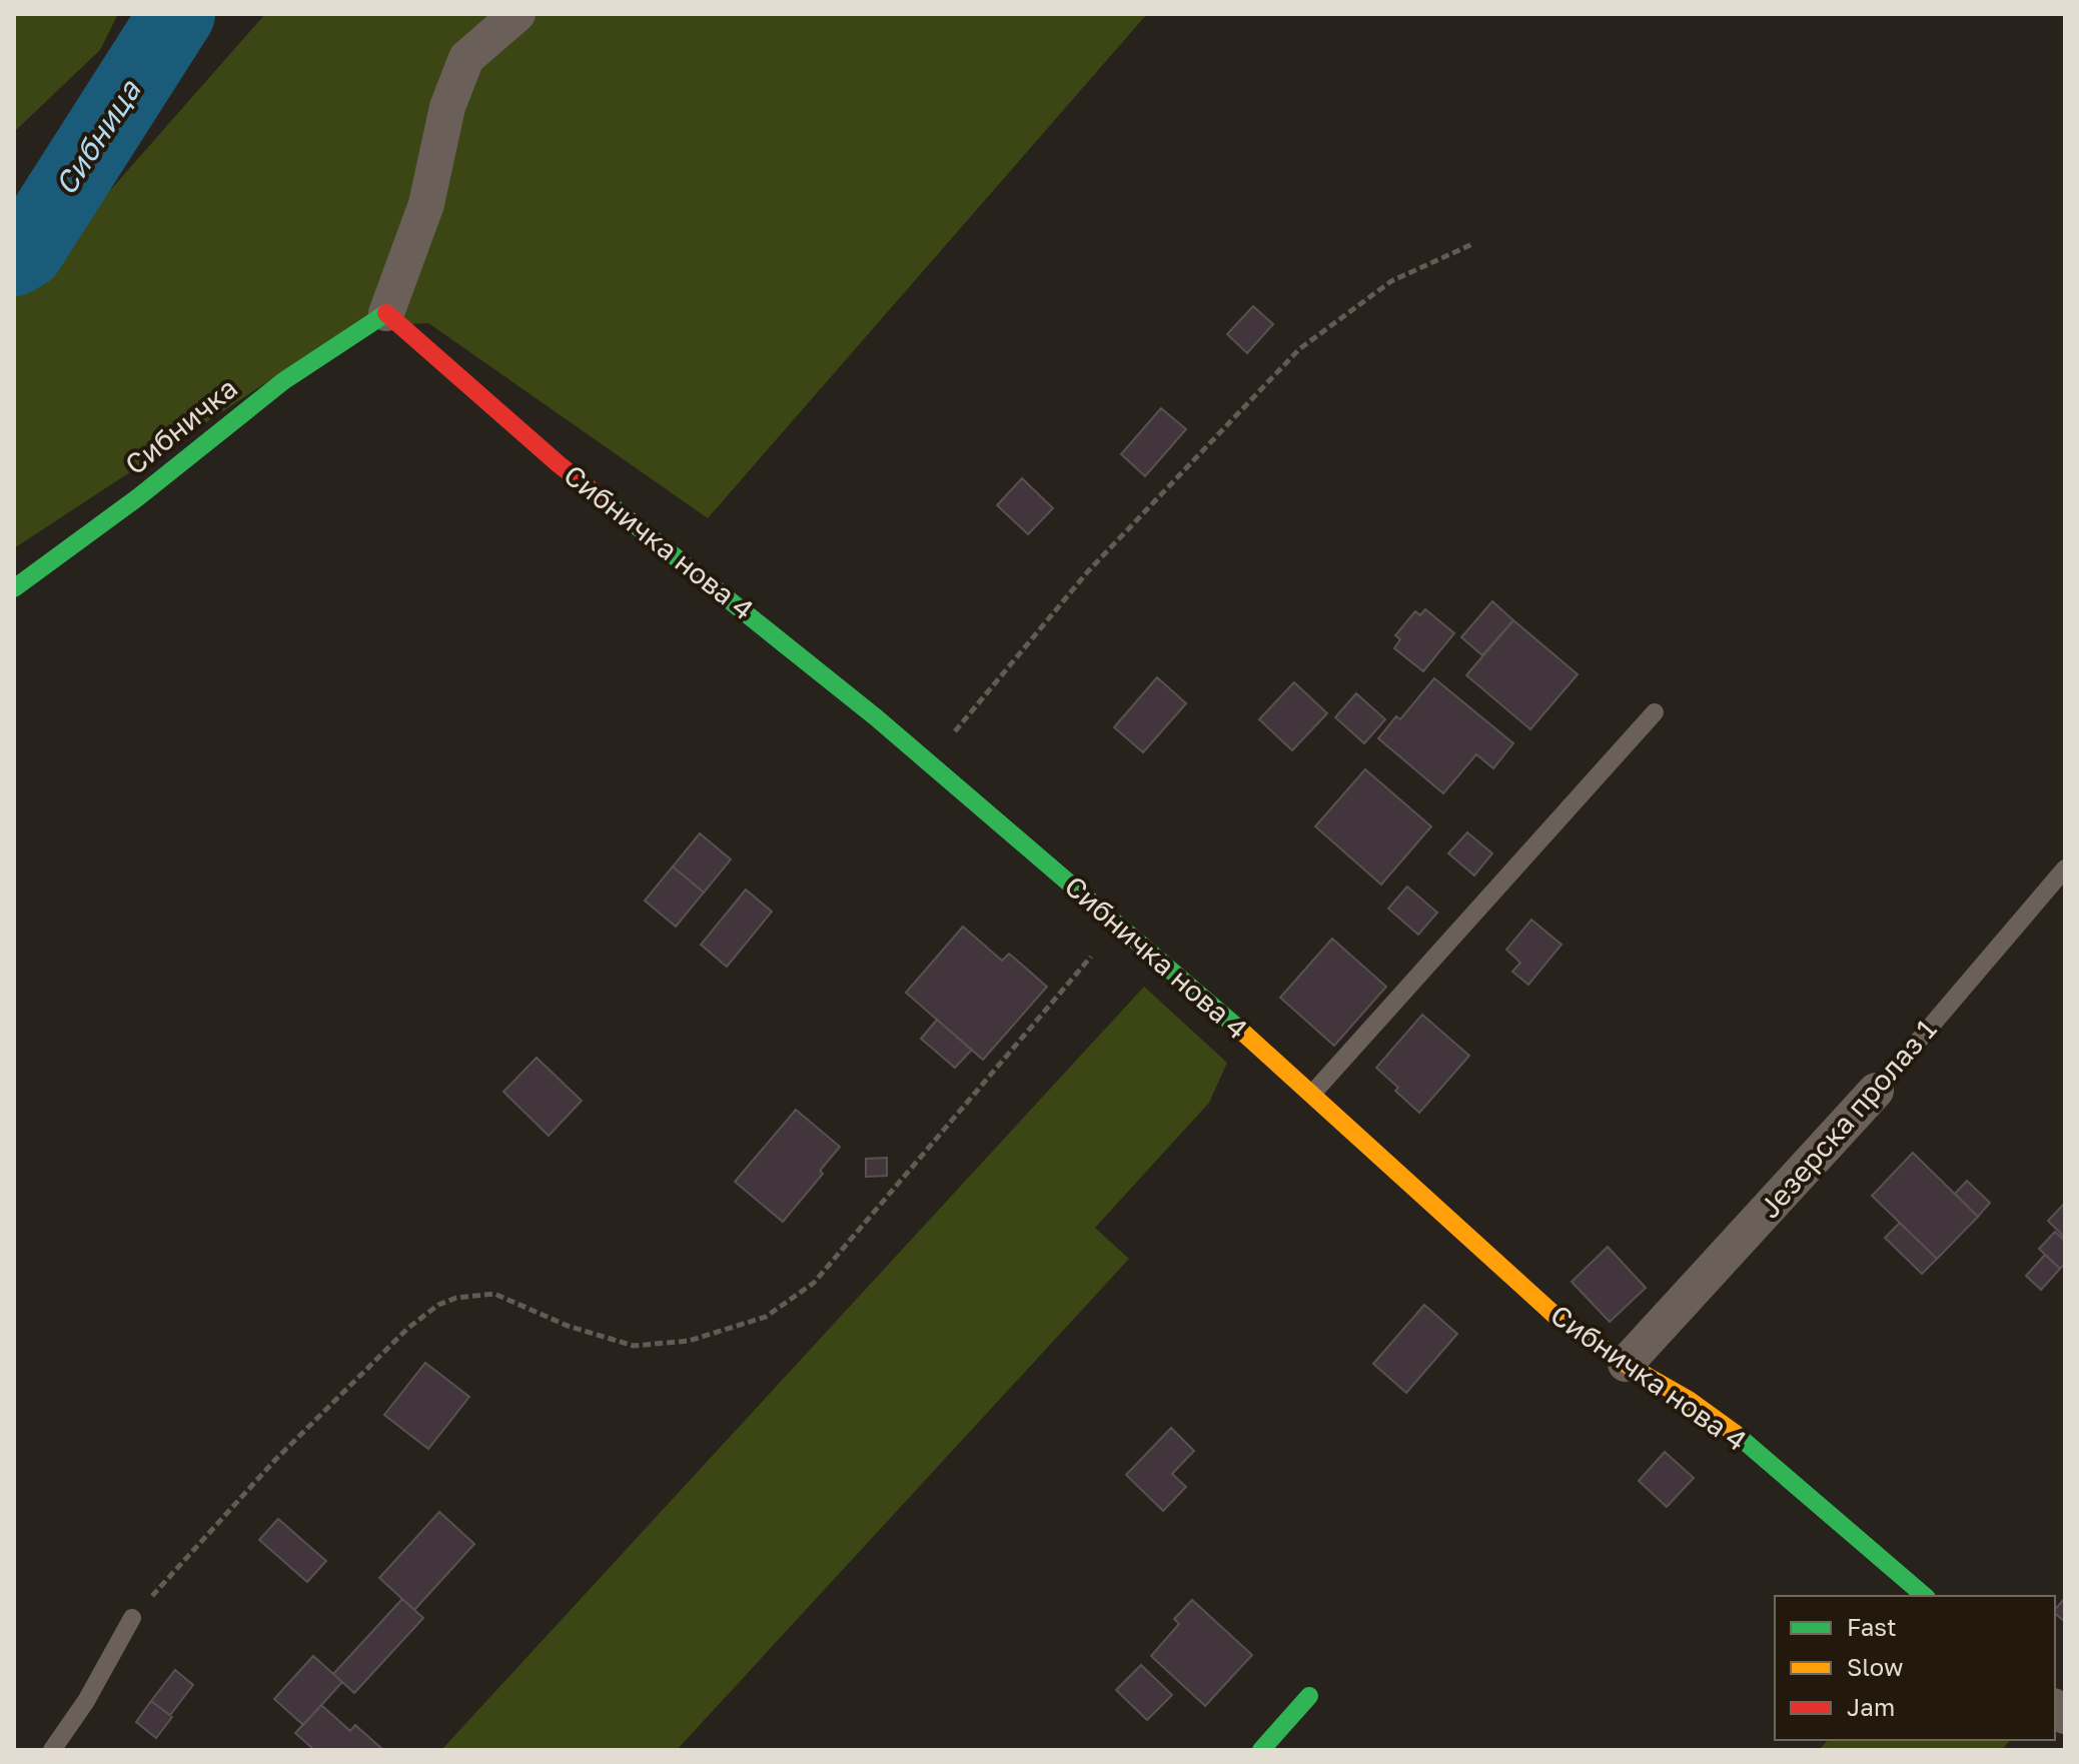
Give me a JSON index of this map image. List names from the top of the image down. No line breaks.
{"streets":{"street":["Сибничка","Сибничка нова 4","Језерска пролаз 1"]},"crossings":[["Сибничка","Сибничка нова 4"],["Сибничка нова 4","Језерска пролаз 1"]],"water":["Сибница"],"legend":["Fast","Slow","Jam"]}
